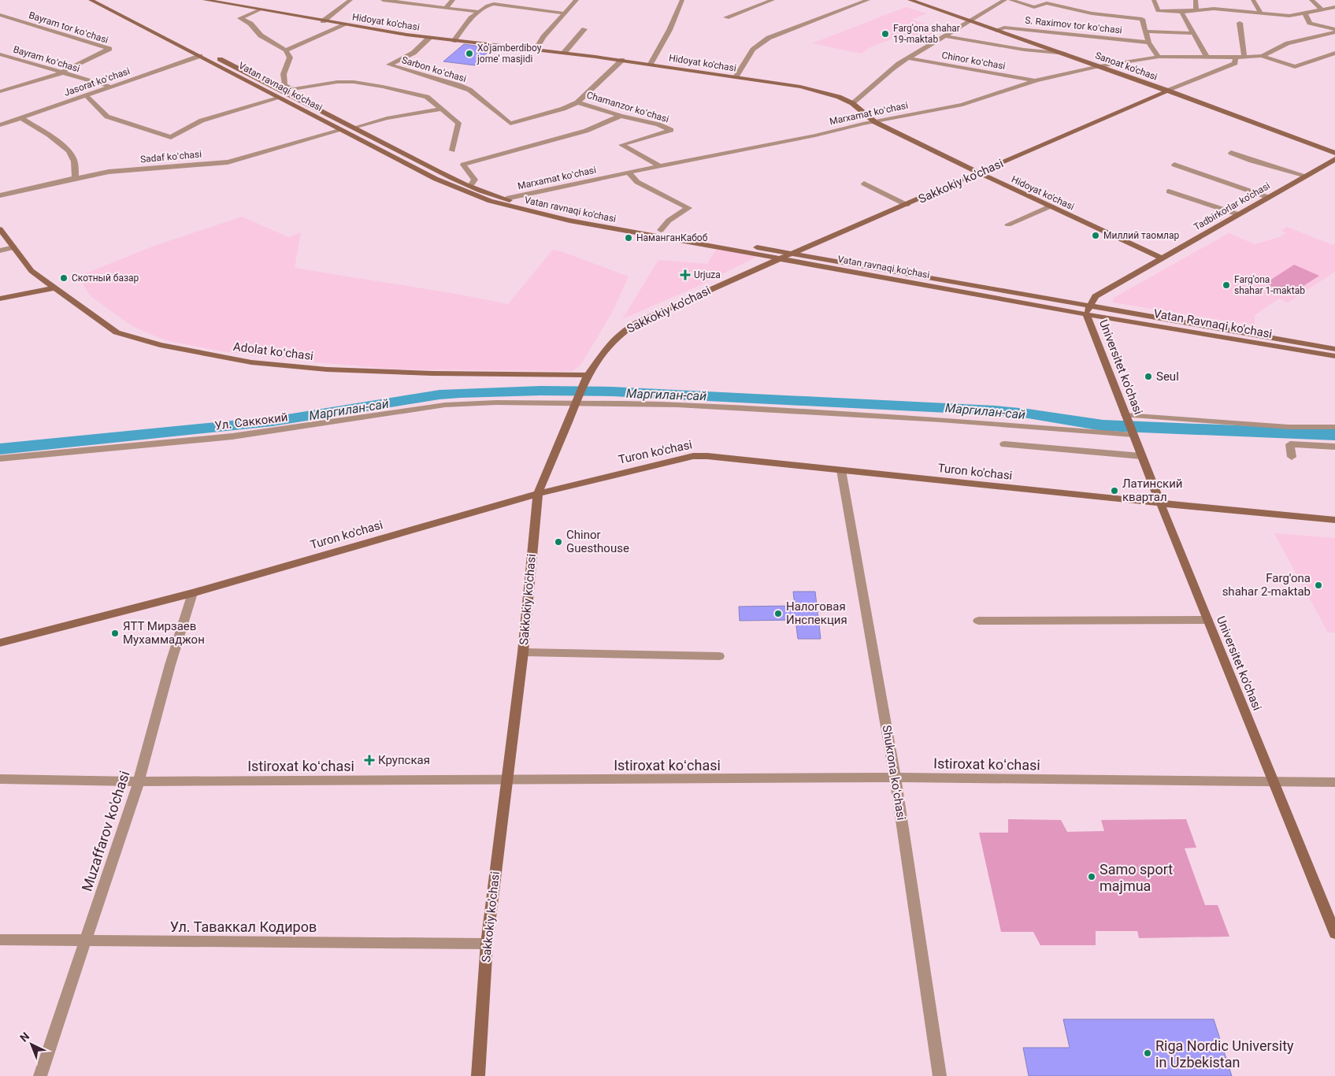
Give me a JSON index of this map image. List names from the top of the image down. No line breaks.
{"streets":{"main road":["Hidoyat ko'chasi","Sanoat ko'chasi","Vatan ravnaqi ko'chasi","Sakkokiy ko'chasi","Tadbirkorlar ko'chasi","Vatan Ravnaqi ko'chasi","Adolat koʻchasi","Universitet ko'chasi","Turon ko'chasi"],"street":["S. Raximov tor koʻchasi","Bayram tor koʻchasi","Bayram koʻchasi","Chinor koʻchasi","Sarbon koʻchasi","Jasorat koʻchasi","Chamanzor koʻchasi","Marxamat koʻchasi","Sadaf koʻchasi","Ул. Саккокий","Istiroxat koʻchasi","Shukrona koʻchasi","Muzaffarov ko'chasi","Ул. Таваккал Кодиров"]},"crossings":[["Hidoyat ko'chasi","Sarbon koʻchasi"],["Hidoyat ko'chasi","Marxamat koʻchasi"],["Hidoyat ko'chasi","Sakkokiy ko'chasi"],["Hidoyat ko'chasi","Tadbirkorlar ko'chasi"],["S. Raximov tor koʻchasi","Sanoat ko'chasi"],["Bayram tor koʻchasi","Bayram koʻchasi"],["Bayram koʻchasi","Jasorat koʻchasi"],["Chinor koʻchasi","Marxamat koʻchasi"],["Sanoat ko'chasi","Marxamat koʻchasi"],["Sanoat ko'chasi","Sakkokiy ko'chasi"],["Sarbon koʻchasi","Chamanzor koʻchasi"],["Jasorat koʻchasi","Vatan ravnaqi ko'chasi"],["Vatan ravnaqi ko'chasi","Marxamat koʻchasi"],["Vatan ravnaqi ko'chasi","Sadaf koʻchasi"],["Vatan ravnaqi ko'chasi","Sakkokiy ko'chasi"],["Vatan ravnaqi ko'chasi","Tadbirkorlar ko'chasi"],["Vatan ravnaqi ko'chasi","Vatan Ravnaqi ko'chasi"],["Vatan ravnaqi ko'chasi","Universitet ko'chasi"],["Chamanzor koʻchasi","Marxamat koʻchasi"],["Marxamat koʻchasi","Sakkokiy ko'chasi"],["Sakkokiy ko'chasi","Adolat koʻchasi"],["Sakkokiy ko'chasi","Ул. Саккокий"],["Sakkokiy ko'chasi","Turon ko'chasi"],["Sakkokiy ko'chasi","Istiroxat koʻchasi"],["Sakkokiy ko'chasi","Ул. Таваккал Кодиров"],["Tadbirkorlar ko'chasi","Vatan Ravnaqi ko'chasi"],["Tadbirkorlar ko'chasi","Universitet ko'chasi"],["Vatan Ravnaqi ko'chasi","Universitet ko'chasi"],["Universitet ko'chasi","Ул. Саккокий"],["Universitet ko'chasi","Turon ko'chasi"],["Universitet ko'chasi","Istiroxat koʻchasi"],["Turon ko'chasi","Shukrona koʻchasi"],["Turon ko'chasi","Muzaffarov ko'chasi"],["Istiroxat koʻchasi","Shukrona koʻchasi"],["Istiroxat koʻchasi","Muzaffarov ko'chasi"],["Muzaffarov ko'chasi","Ул. Таваккал Кодиров"]],"water":["Маргилан-сай"],"places":{"other":["Farg'ona shahar 19-maktab","Xo'jamberdiboy jome' masjidi","Миллий таомлар","НаманганКабоб","Скотный базар","Farg'ona shahar 1-maktab","Seul","Латинский квартал","Chinor Guesthouse","Farg'ona shahar 2-maktab","Налоговая Инспекция","ЯТТ Мирзаев Мухаммаджон","Samo sport majmua","Riga Nordic University in Uzbekistan"],"health":["Urjuza","Крупская"]},"north":"top left"}
